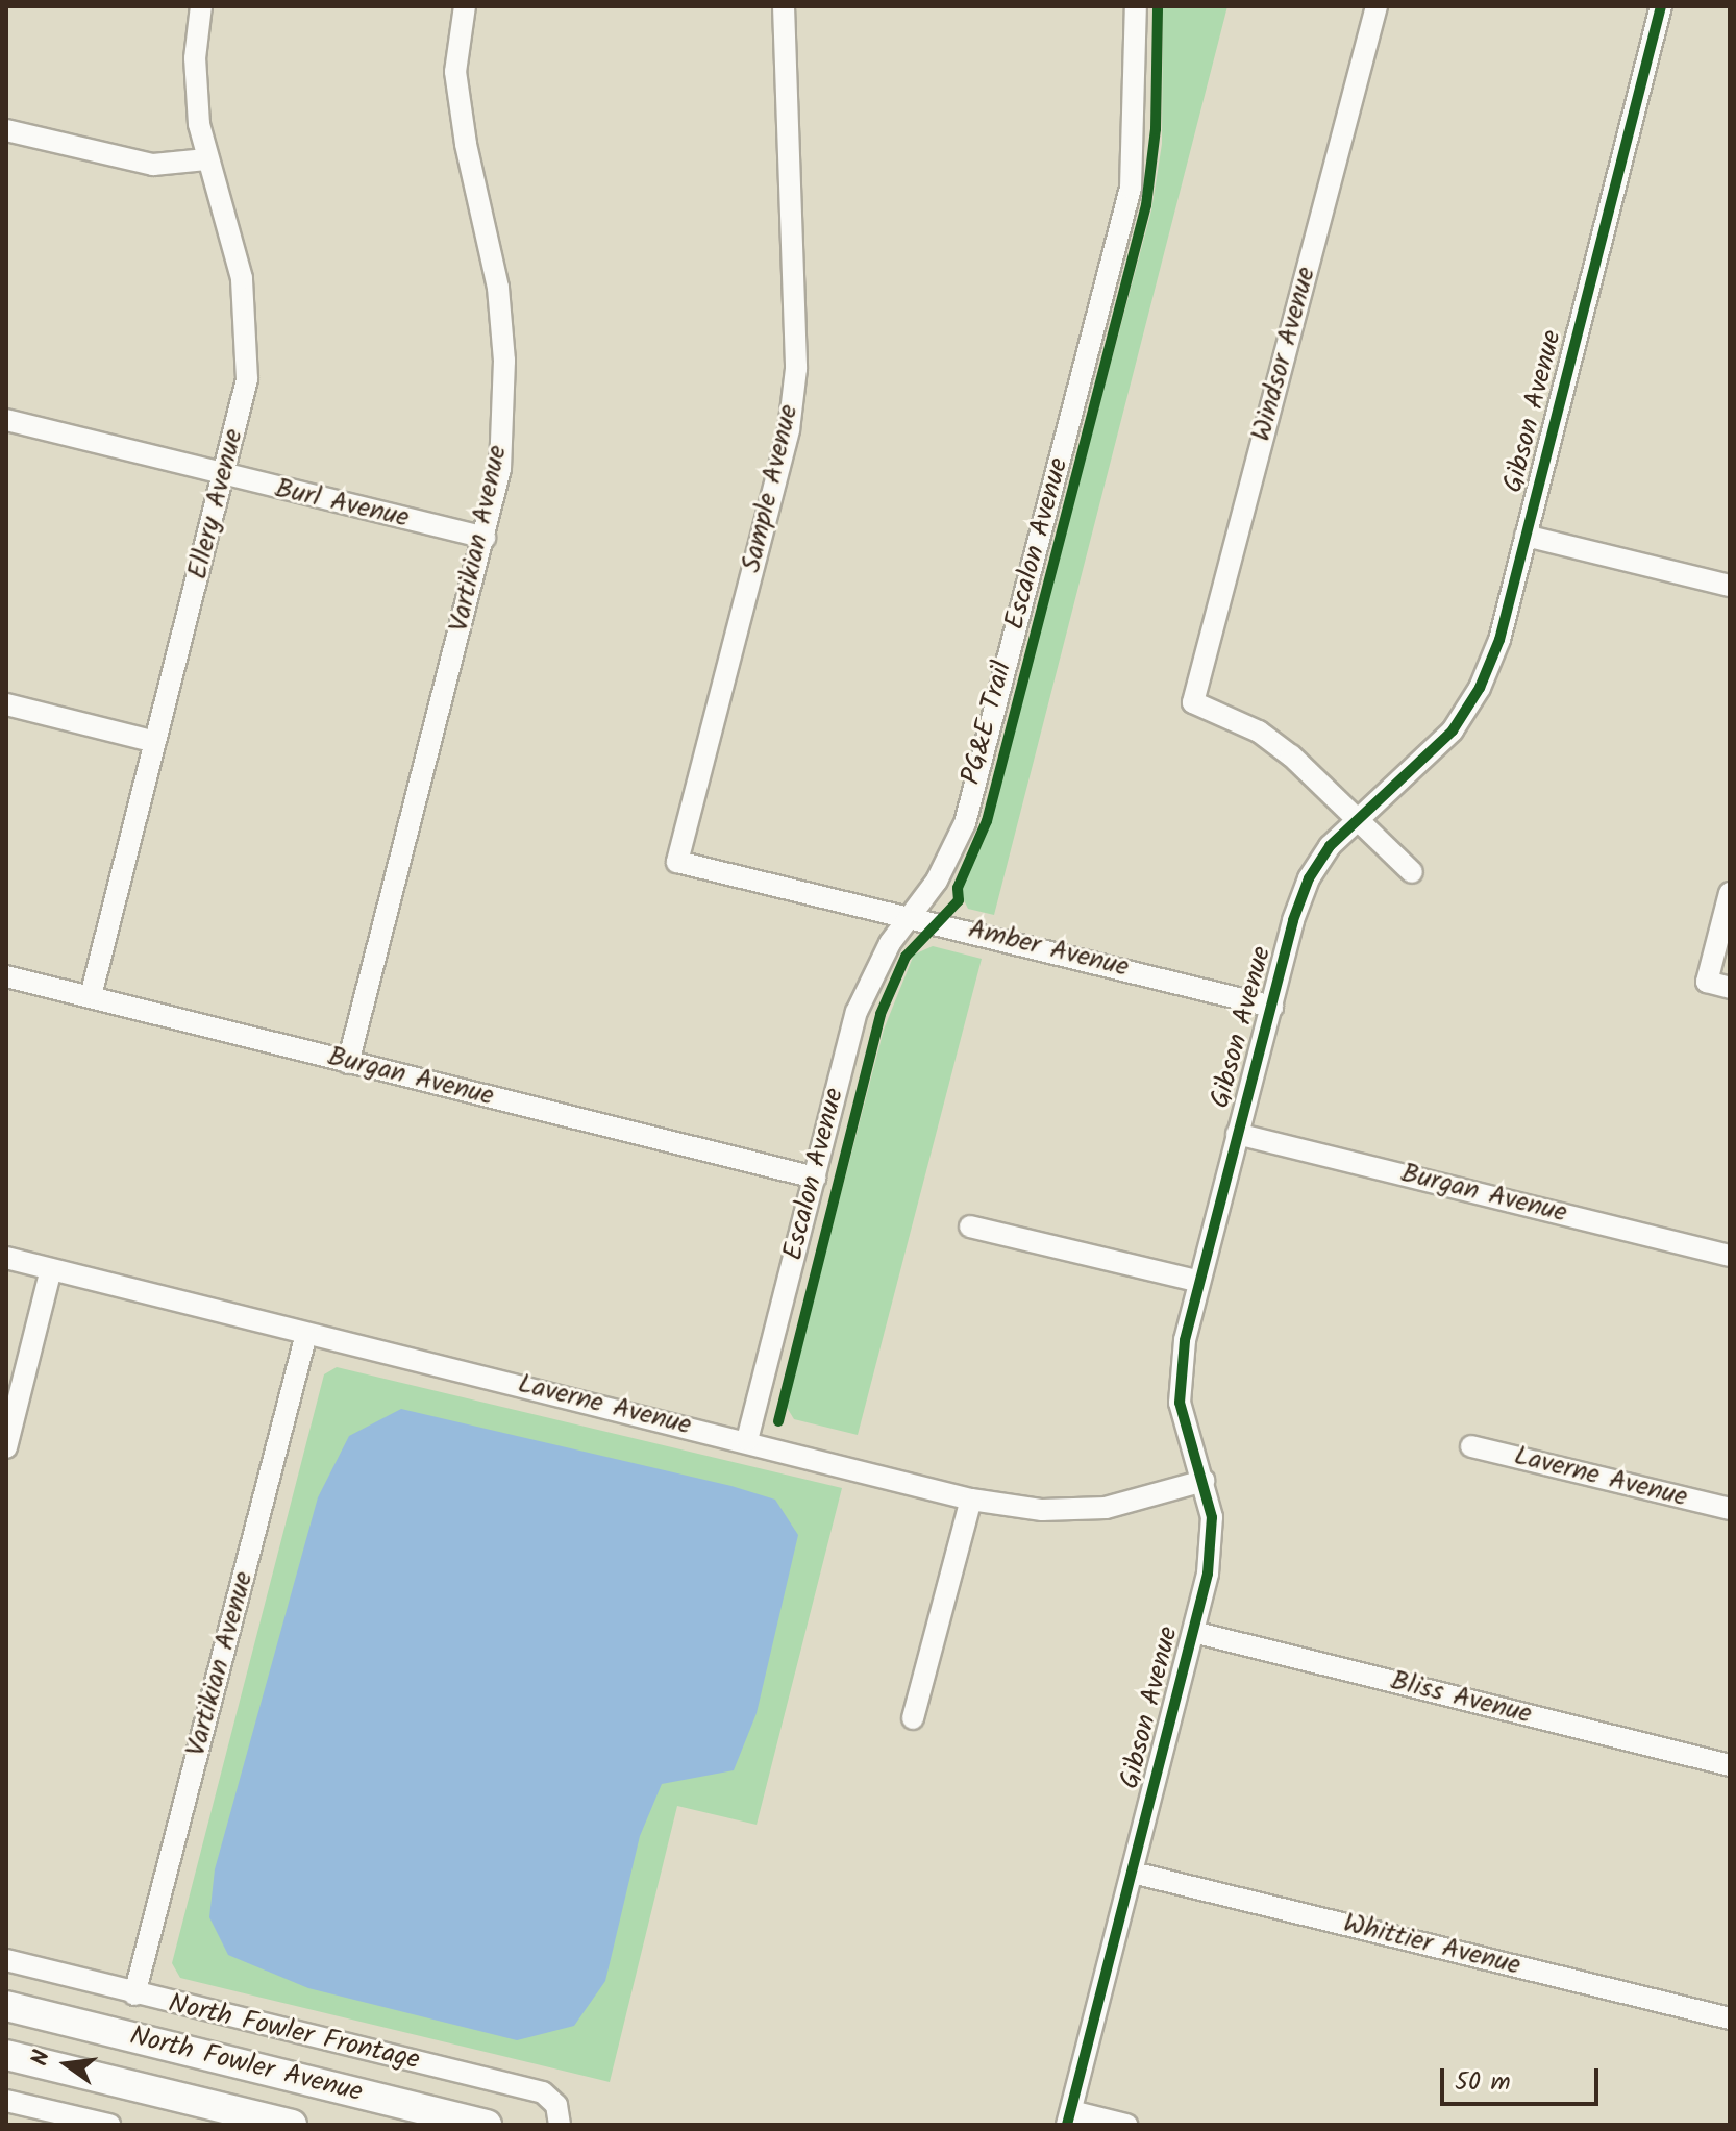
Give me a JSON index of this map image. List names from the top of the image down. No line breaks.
{"streets":{"main road":["North Fowler Avenue"],"street":["Windsor Avenue","Gibson Avenue","Sample Avenue","Ellery Avenue","Burl Avenue","Vartikian Avenue","Escalon Avenue","Amber Avenue","Burgan Avenue","Laverne Avenue","Bliss Avenue","Whittier Avenue","North Fowler Frontage"],"cycle path":["PG&E Trail"]},"crossings":[["Windsor Avenue","Gibson Avenue"],["Gibson Avenue","Amber Avenue"],["Gibson Avenue","Burgan Avenue"],["Gibson Avenue","Laverne Avenue"],["Gibson Avenue","Bliss Avenue"],["Gibson Avenue","Whittier Avenue"],["Sample Avenue","Amber Avenue"],["Ellery Avenue","Burl Avenue"],["Ellery Avenue","Burgan Avenue"],["Burl Avenue","Vartikian Avenue"],["Vartikian Avenue","Burgan Avenue"],["Vartikian Avenue","Laverne Avenue"],["Vartikian Avenue","North Fowler Frontage"],["Escalon Avenue","Amber Avenue"],["Escalon Avenue","Burgan Avenue"],["Escalon Avenue","Laverne Avenue"]],"scale_bar":"50 m","north":"left"}
